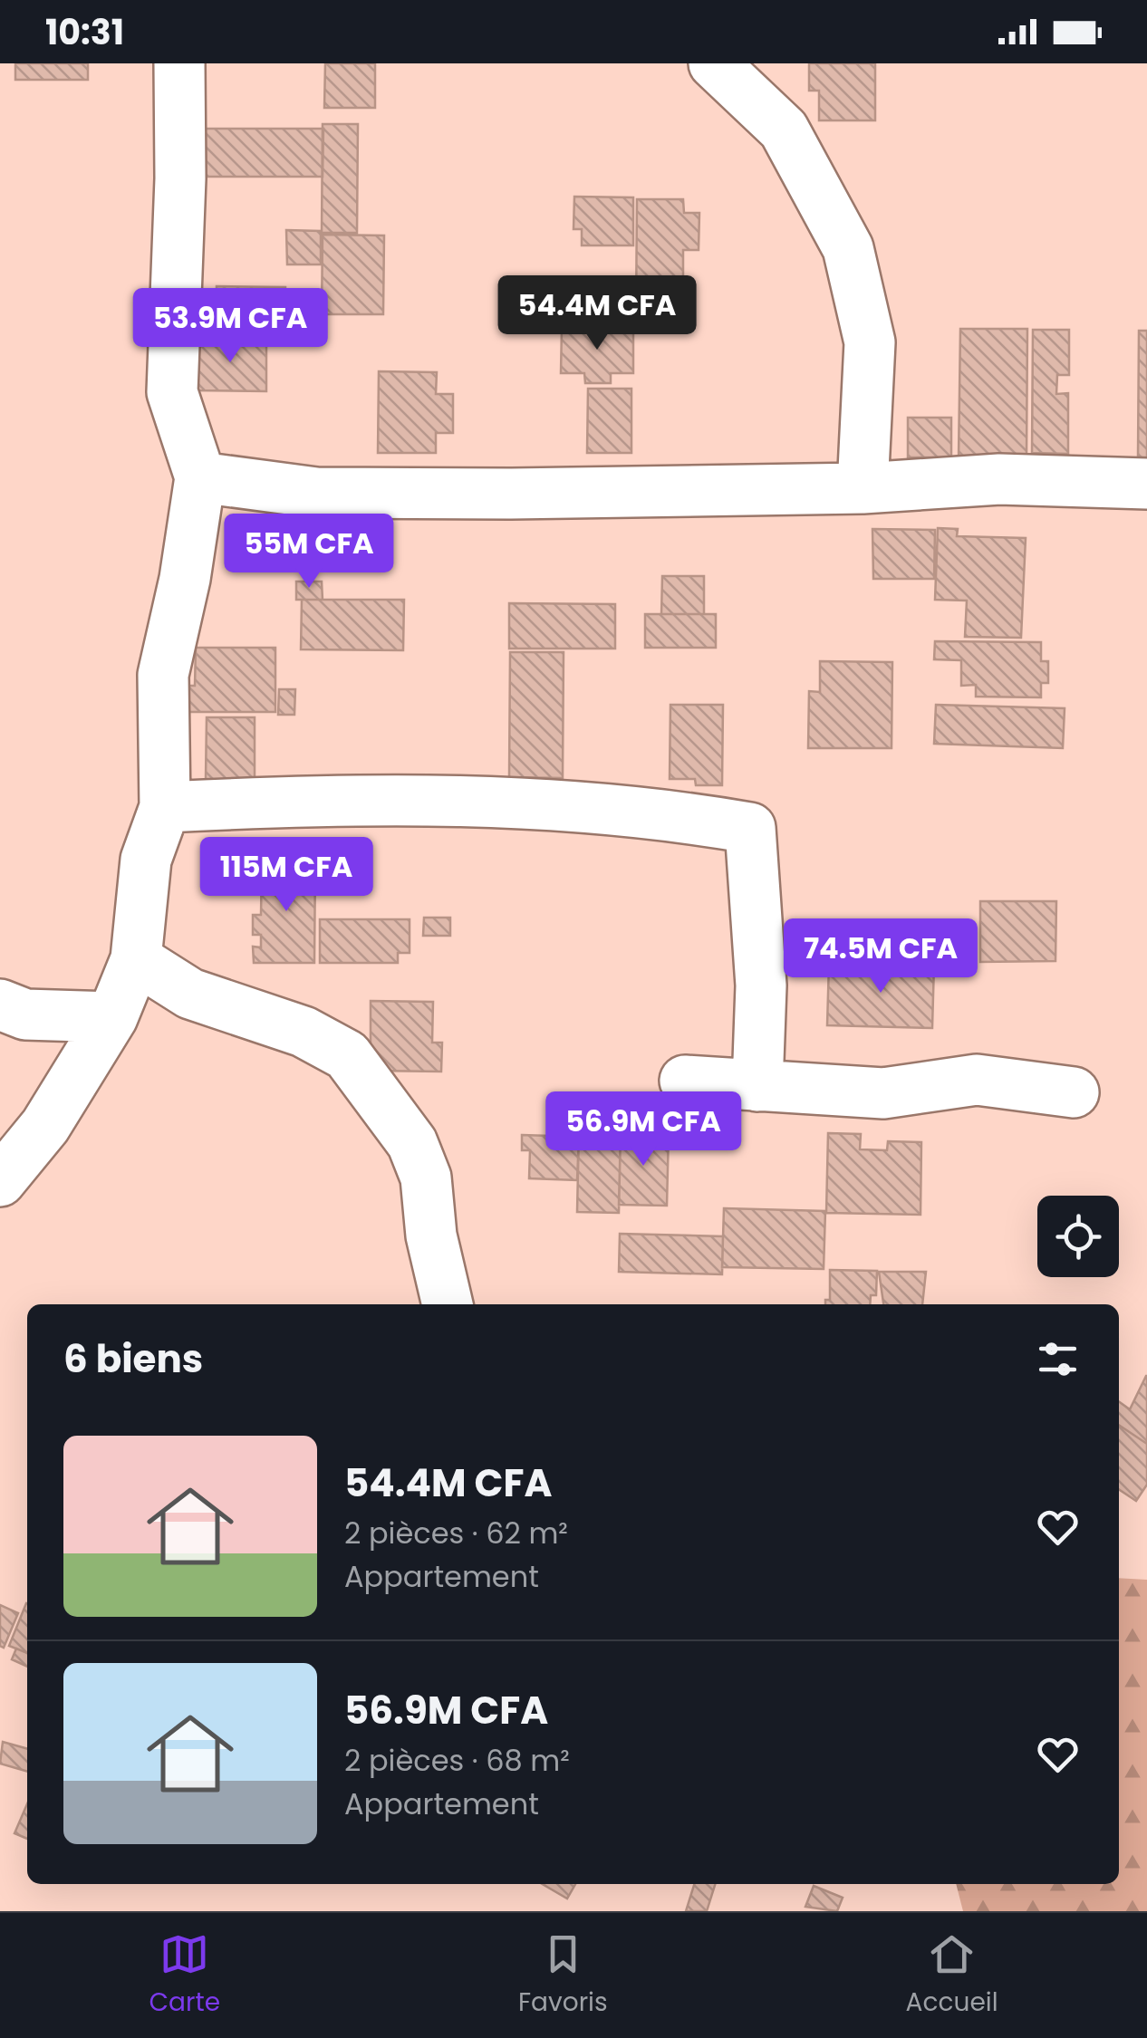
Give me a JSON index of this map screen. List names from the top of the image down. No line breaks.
{"page":{"status":"10:31","price":["54.4M CFA","53.9M CFA","55M CFA","115M CFA","74.5M CFA","56.9M CFA"],"heading":"6 biens","list":[{"name":"54.4M CFA","note":"2 pièces · 62 m² · Appartement"},{"name":"56.9M CFA","note":"2 pièces · 68 m² · Appartement"}],"tabs":["Carte","Favoris","Accueil"]}}
